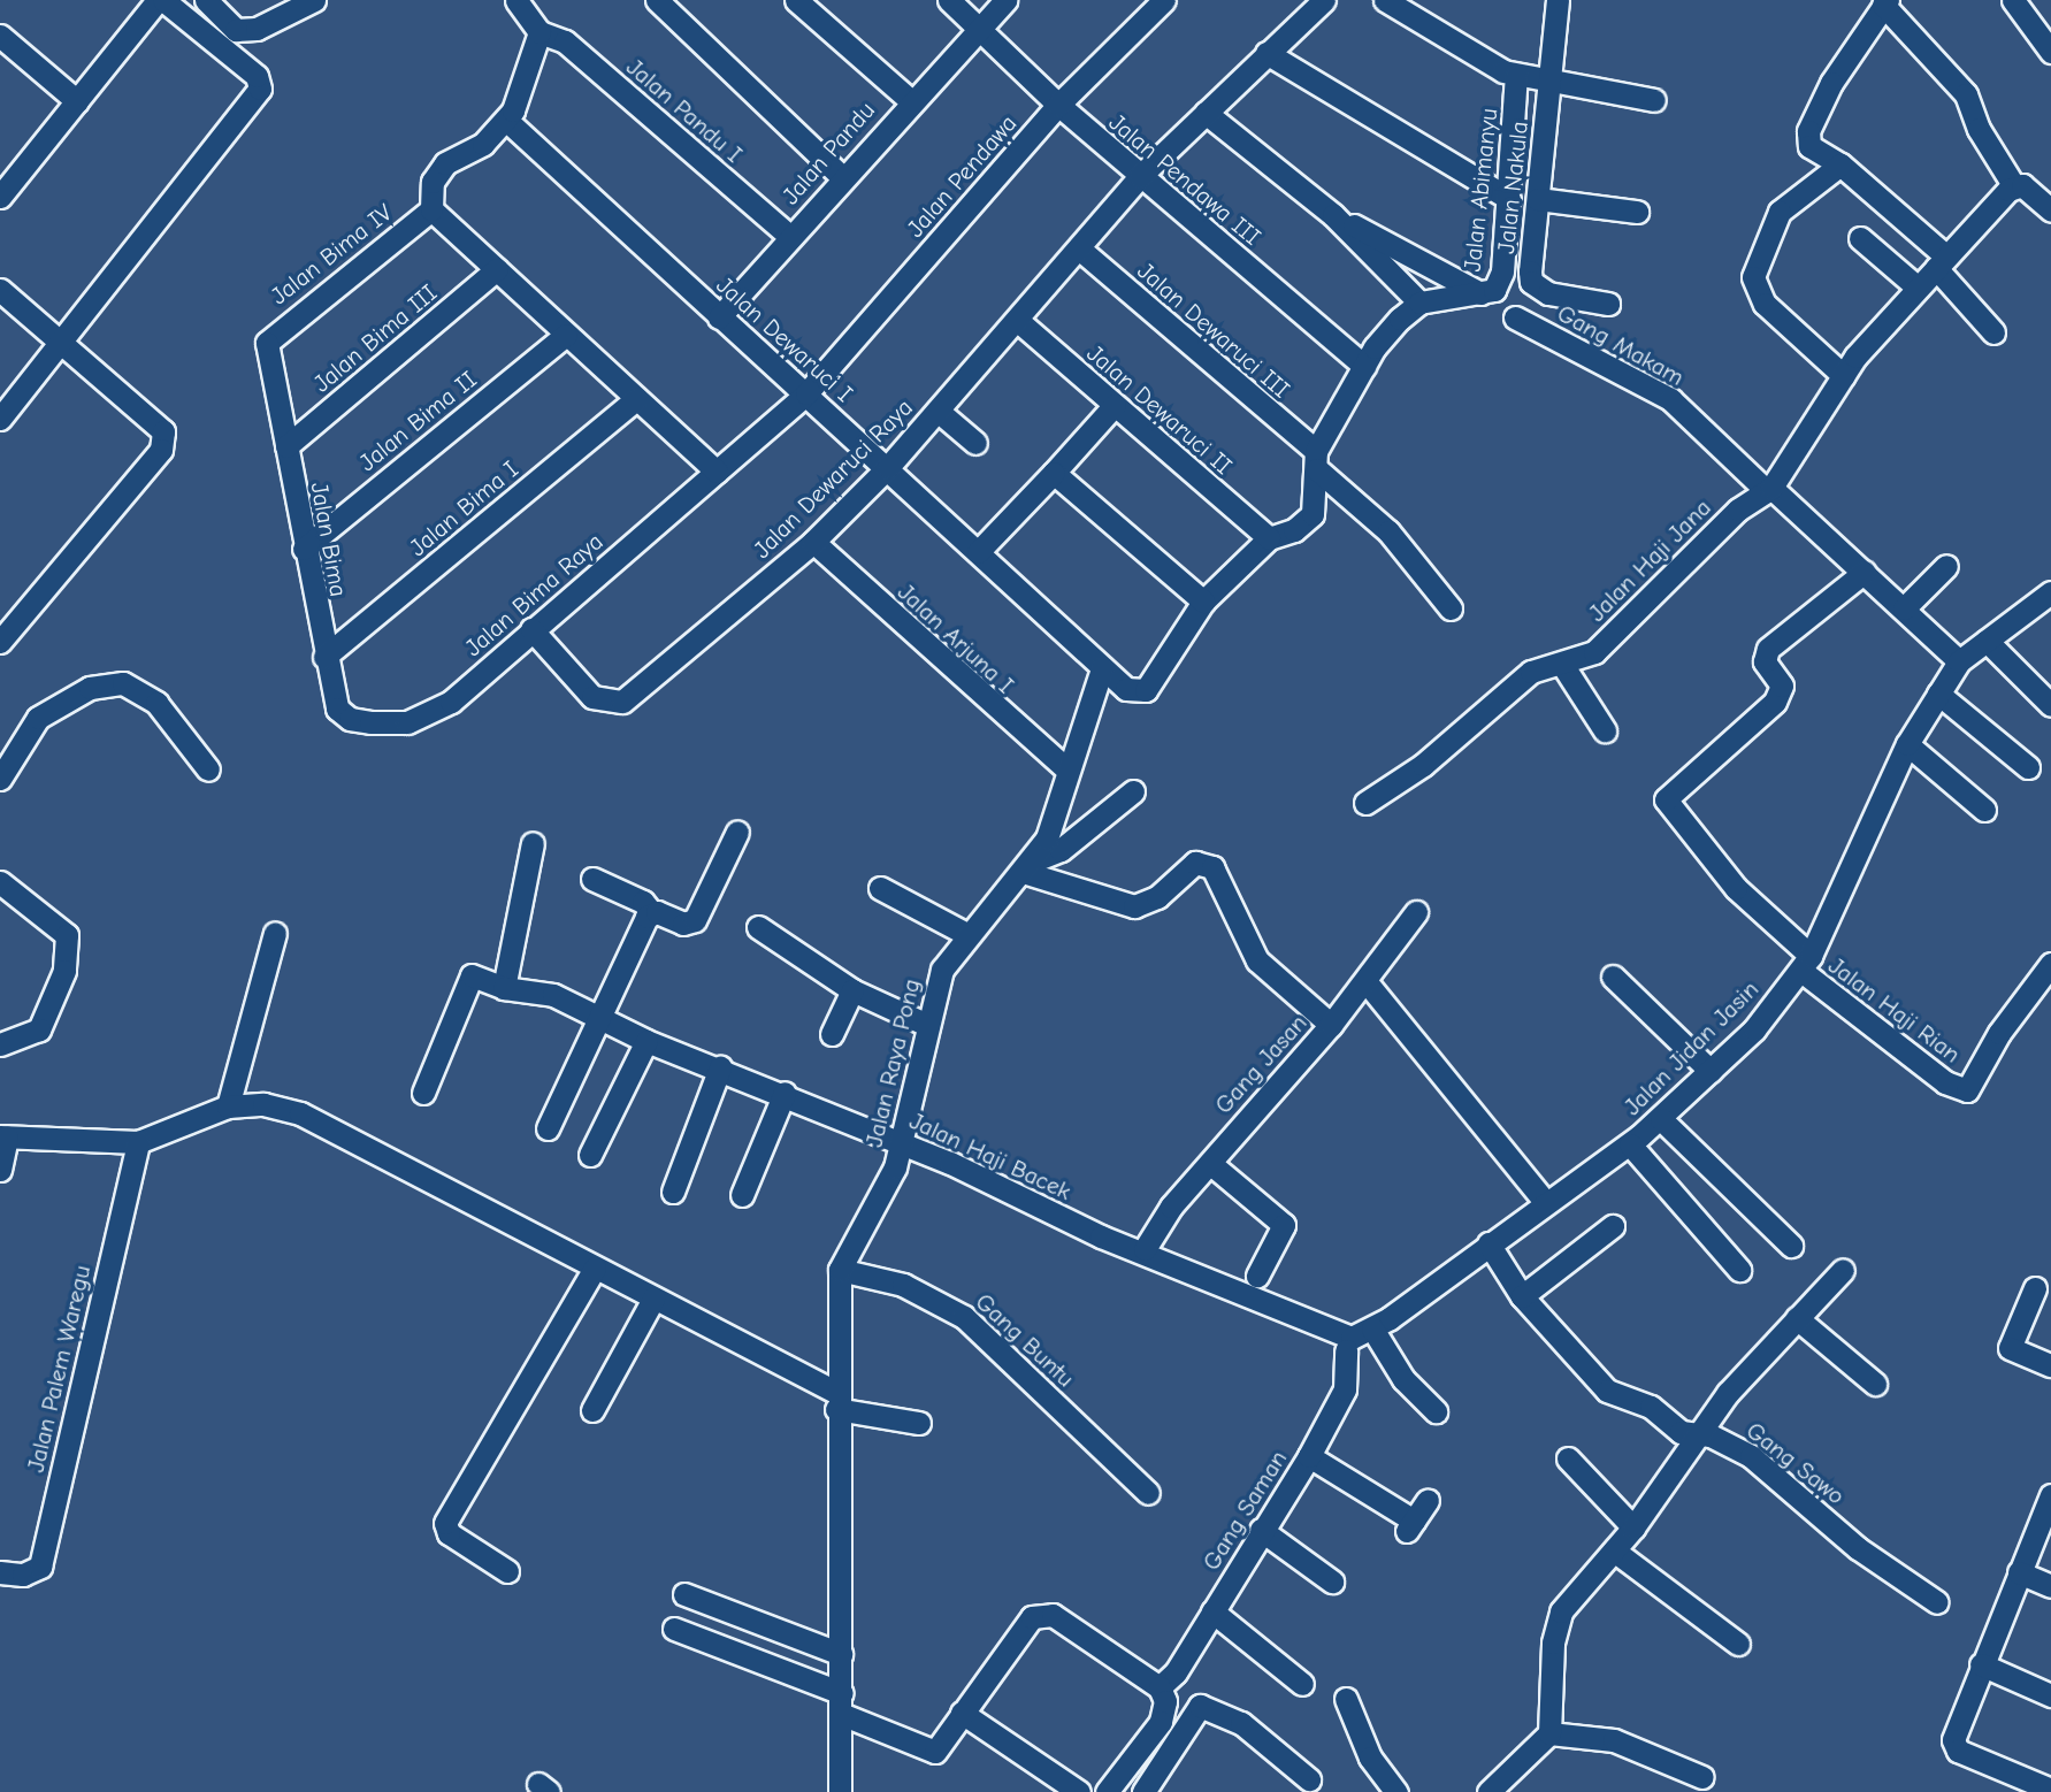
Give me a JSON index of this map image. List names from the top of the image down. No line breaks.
{"streets":{"street":["Jalan Pandu I","Jalan Pandu","Jalan Pendawa","Jalan Pendawa III","Jalan Nakula","Jalan Abimanyu","Jalan Bima IV","Jalan Dewaruci III","Jalan Bima III","Jalan Dewaruci I","Gang Makam","Jalan Dewaruci II","Jalan Bima II","Jalan Dewaruci Raya","Jalan Bima I","Jalan Bima","Jalan Haji Jana","Jalan Bima Raya","Jalan Arjuna I","Jalan Haji Rian","Jalan Jidan Jasin","Jalan Raya Pong","Gang Jasan","Jalan Haji Bacek","Gang Buntu","Jalan Palem Waregu","Gang Sawo","Gang Saman"]},"crossings":[["Jalan Pandu I","Jalan Pandu"],["Jalan Pandu","Jalan Pendawa III"],["Jalan Pandu","Jalan Dewaruci I"],["Jalan Pendawa","Jalan Pendawa III"],["Jalan Pendawa","Jalan Dewaruci I"],["Jalan Pendawa","Jalan Bima Raya"],["Jalan Pendawa III","Jalan Dewaruci Raya"],["Jalan Nakula","Jalan Abimanyu"],["Jalan Bima IV","Jalan Bima"],["Jalan Dewaruci III","Jalan Dewaruci Raya"],["Jalan Bima III","Jalan Bima"],["Jalan Dewaruci I","Jalan Dewaruci Raya"],["Jalan Dewaruci I","Jalan Bima Raya"],["Jalan Dewaruci I","Jalan Raya Pong"],["Gang Makam","Jalan Haji Jana"],["Gang Makam","Jalan Haji Rian"],["Gang Makam","Jalan Jidan Jasin"],["Jalan Dewaruci II","Jalan Dewaruci Raya"],["Jalan Bima II","Jalan Bima"],["Jalan Dewaruci Raya","Jalan Bima Raya"],["Jalan Dewaruci Raya","Jalan Arjuna I"],["Jalan Bima I","Jalan Bima"],["Jalan Bima","Jalan Bima Raya"],["Jalan Arjuna I","Jalan Raya Pong"],["Jalan Haji Rian","Jalan Jidan Jasin"],["Jalan Jidan Jasin","Jalan Haji Bacek"],["Jalan Jidan Jasin","Gang Sawo"],["Jalan Jidan Jasin","Gang Saman"],["Jalan Raya Pong","Jalan Haji Bacek"],["Jalan Raya Pong","Gang Buntu"],["Gang Jasan","Jalan Haji Bacek"],["Jalan Haji Bacek","Gang Saman"]]}
